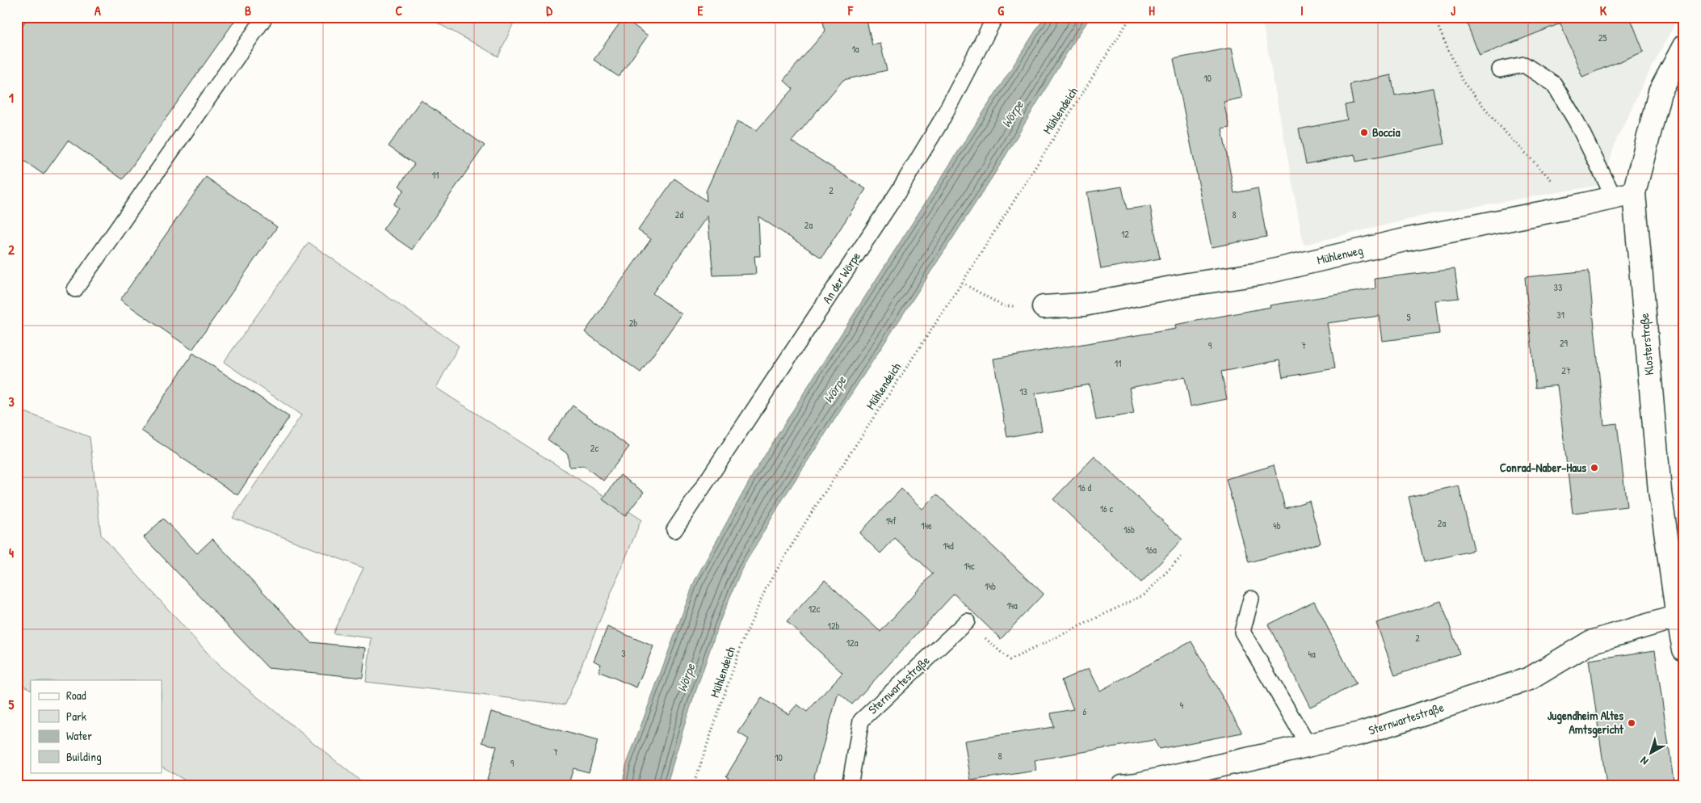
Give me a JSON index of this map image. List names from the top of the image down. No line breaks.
{"streets":{"street":["Mühlenweg","Klosterstraße","Sternwartestraße"],"lane":["An der Wörpe"],"path":["Mühlendeich"]},"crossings":[["Mühlenweg","Klosterstraße"],["Klosterstraße","Sternwartestraße"]],"water":["Wörpe"],"places":["Boccia","Conrad-Naber-Haus","Jugendheim Altes Amtsgericht"],"house_numbers":["25","1a","10","11","2","2d","8","2a","12","33","31","5","2b","29","9","7","11","27","13","2c","16 d","16 c","14f","2a","14e","4b","16b","14d","16a","14c","14b","14a","12c","12b","2","12a","3","4a","4","6","7","8","10","9"],"legend":["Road","Park","Water","Building"],"north":"bottom left","grid":{"columns":["A","B","C","D","E","F","G","H","I","J","K"],"rows":["1","2","3","4","5"]}}
